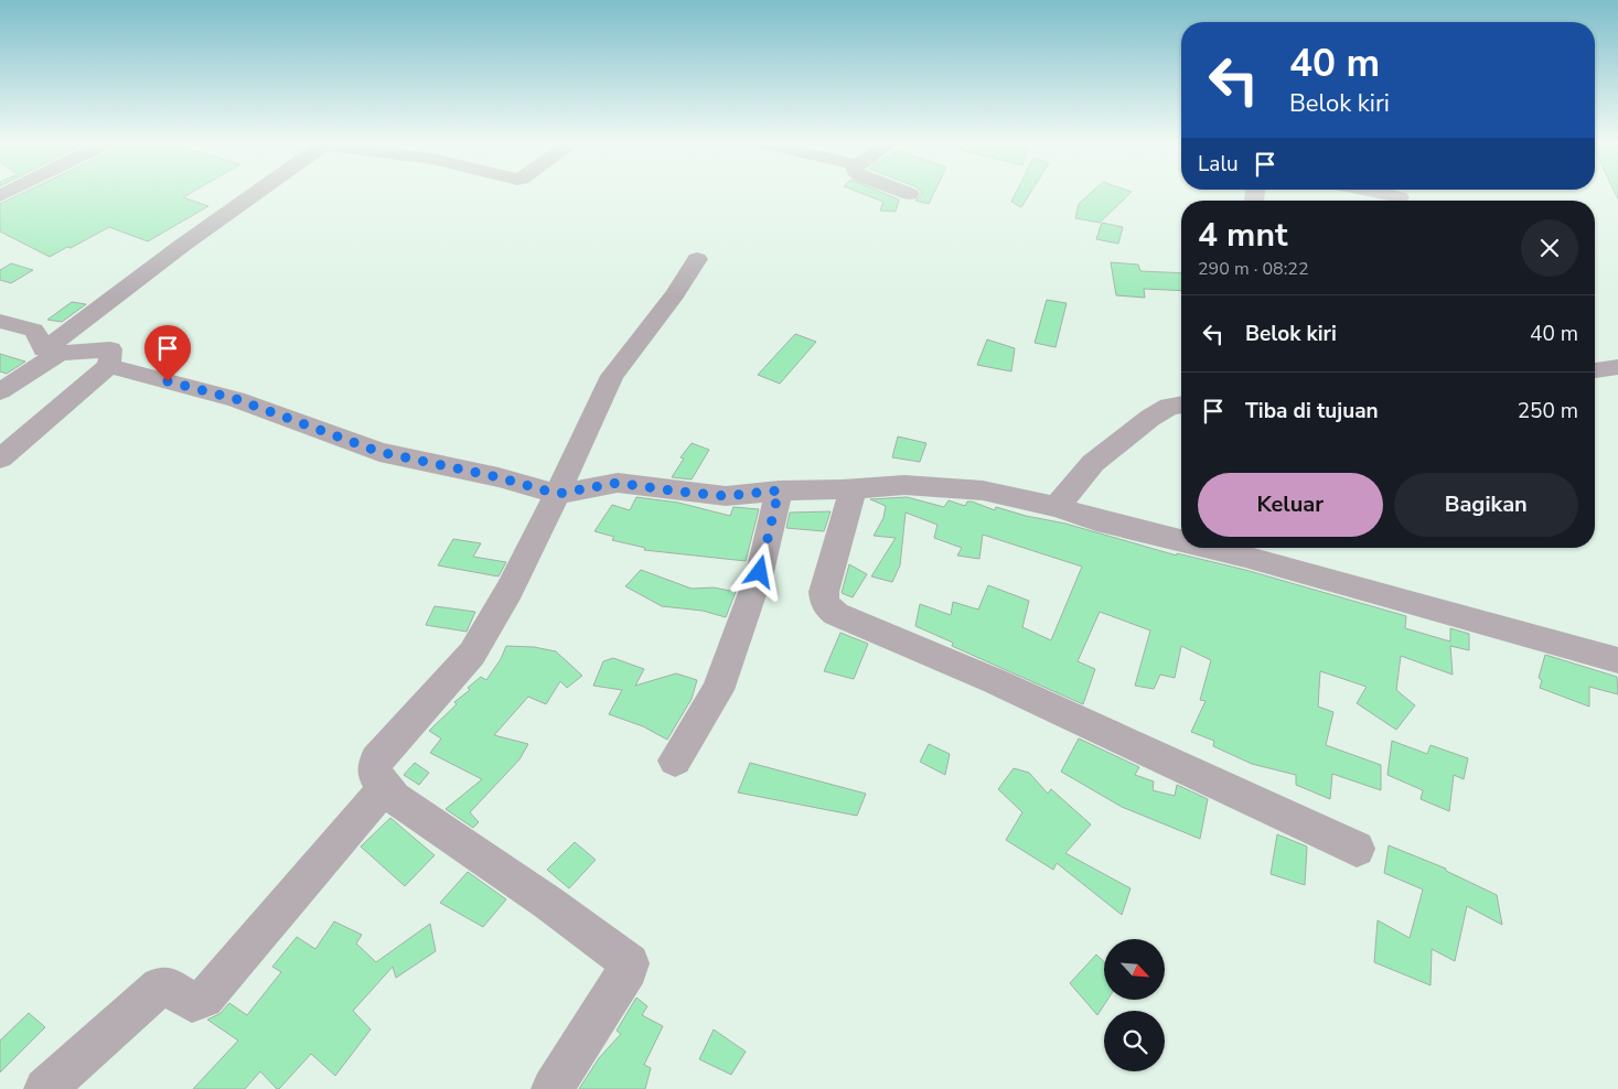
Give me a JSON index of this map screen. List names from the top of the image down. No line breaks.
{"north":"bottom right","page":{"turn":["40 m","Belok kiri"],"then":"Lalu","heading":["4 mnt","290 m · 08:22"],"list":[{"name":"Belok kiri","value":"40 m"},{"name":"Tiba di tujuan","value":"250 m"}],"buttons":["Keluar","Bagikan"]}}
